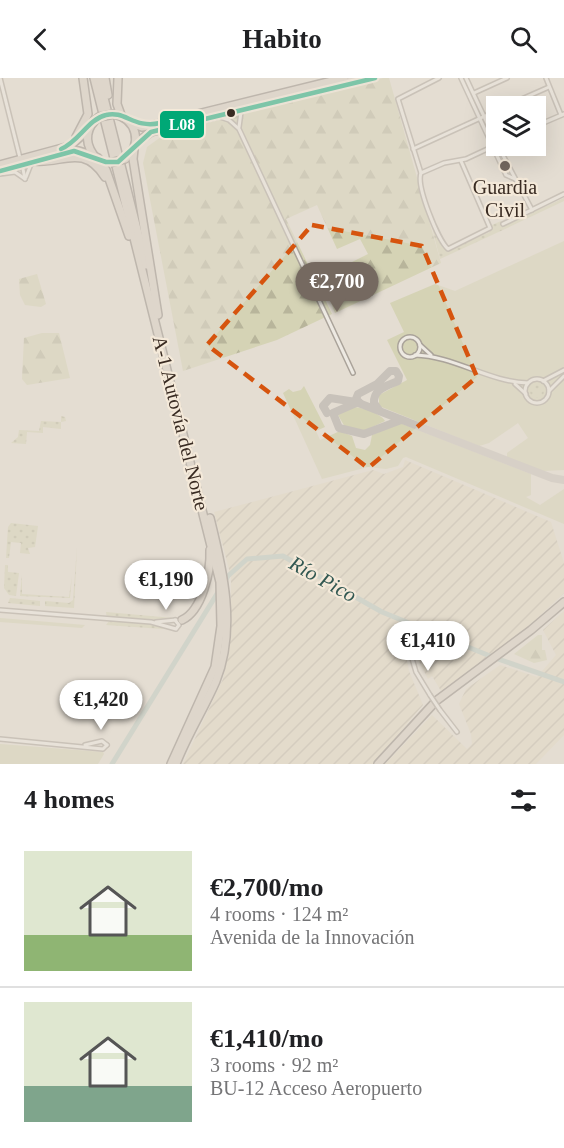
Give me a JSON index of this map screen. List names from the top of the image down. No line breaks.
{"streets":{"highway":["A-1 Autovía del Norte"]},"water":["Río Pico"],"places":["Guardia Civil"],"lines":["transit line L08"],"page":{"header":"Habito","price":["€2,700","€1,190","€1,410","€1,420"],"heading":"4 homes","list":[{"name":"€2,700/mo","note":"4 rooms · 124 m² · Avenida de la Innovación"},{"name":"€1,410/mo","note":"3 rooms · 92 m² · BU-12 Acceso Aeropuerto"}]}}
